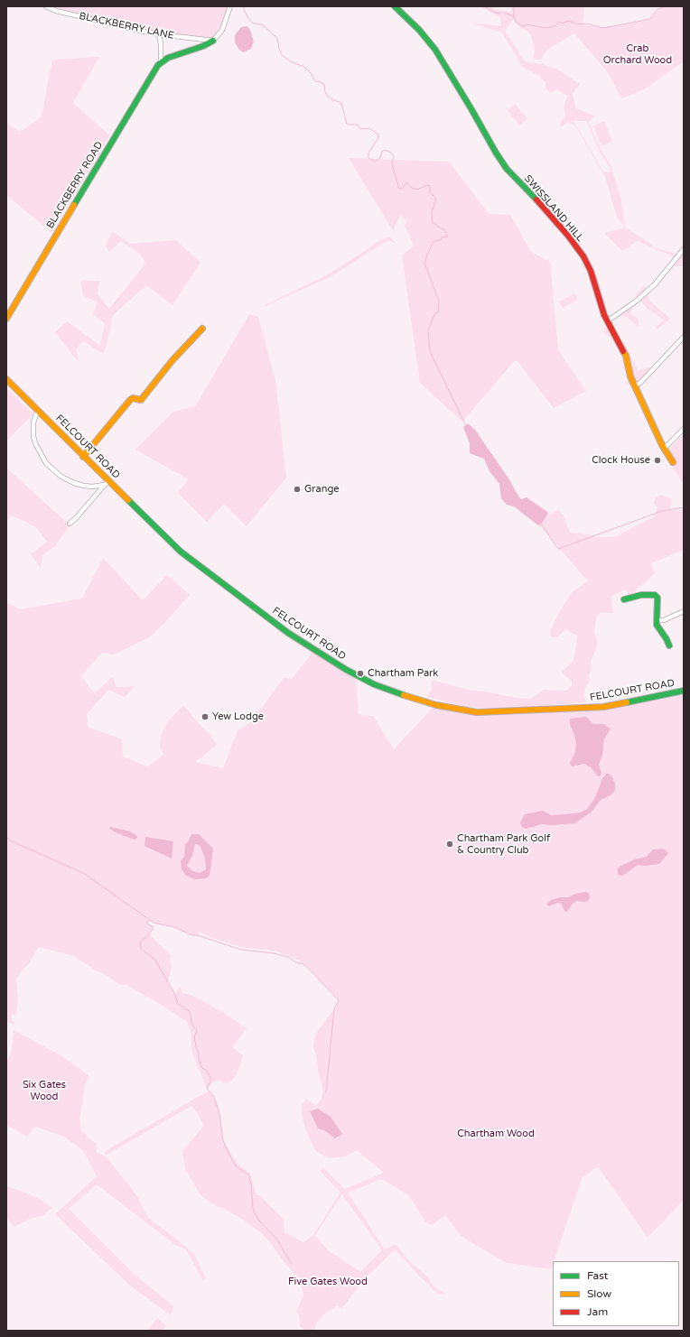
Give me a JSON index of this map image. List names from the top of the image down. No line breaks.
{"streets":{"street":["BLACKBERRY LANE","BLACKBERRY ROAD","SWISSLAND HILL","FELCOURT ROAD"]},"parks":["Crab Orchard Wood","Six Gates Wood","Chartham Wood","Five Gates Wood"],"places":["Clock House","Grange","Chartham Park","Yew Lodge","Chartham Park Golf & Country Club"],"legend":["Fast","Slow","Jam"]}
